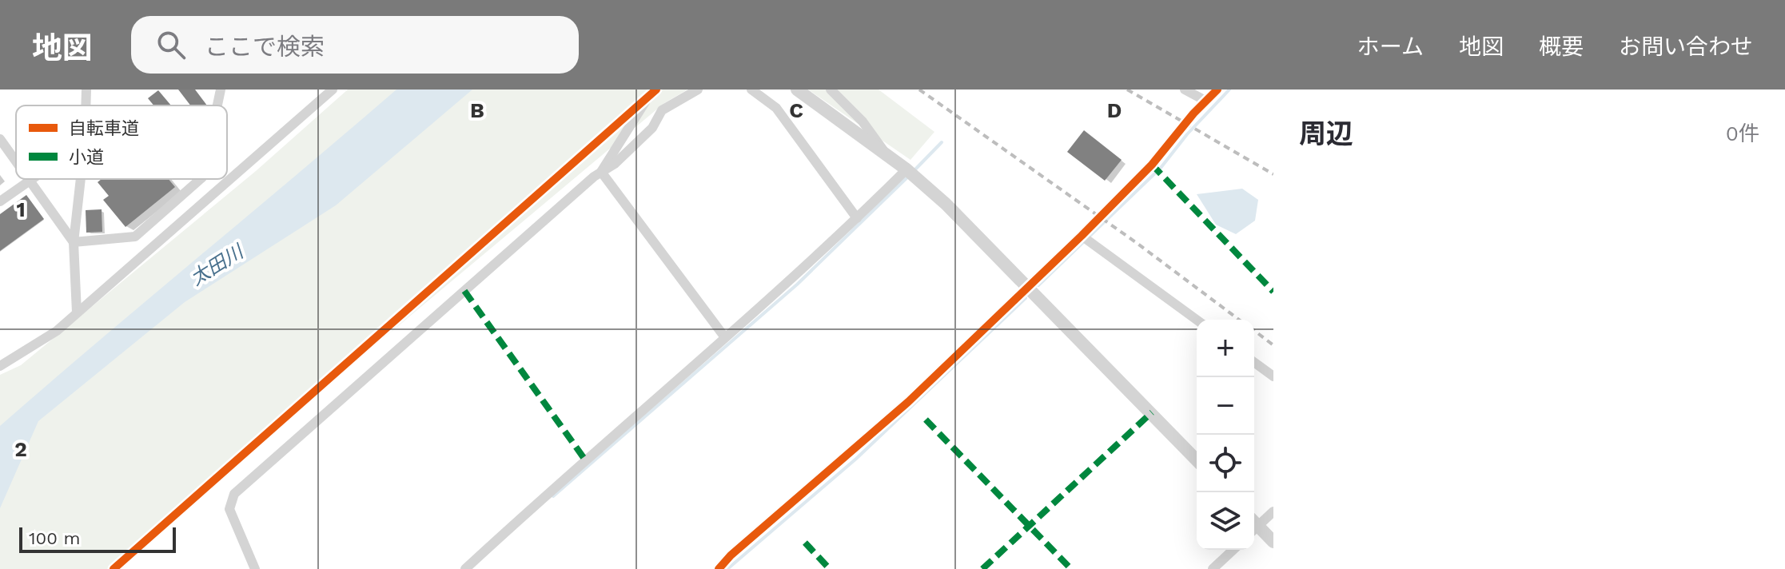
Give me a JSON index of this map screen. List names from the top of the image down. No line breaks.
{"water":["太田川"],"legend":["自転車道","小道"],"scale_bar":"100 m","page":{"header":"地図","search":"ここで検索","nav":["ホーム","地図","概要","お問い合わせ"],"heading":["周辺","0件"],"map_buttons":["+","−"],"scale":"100 m"},"grid":{"columns":["B","C","D"],"rows":["1","2"]}}
